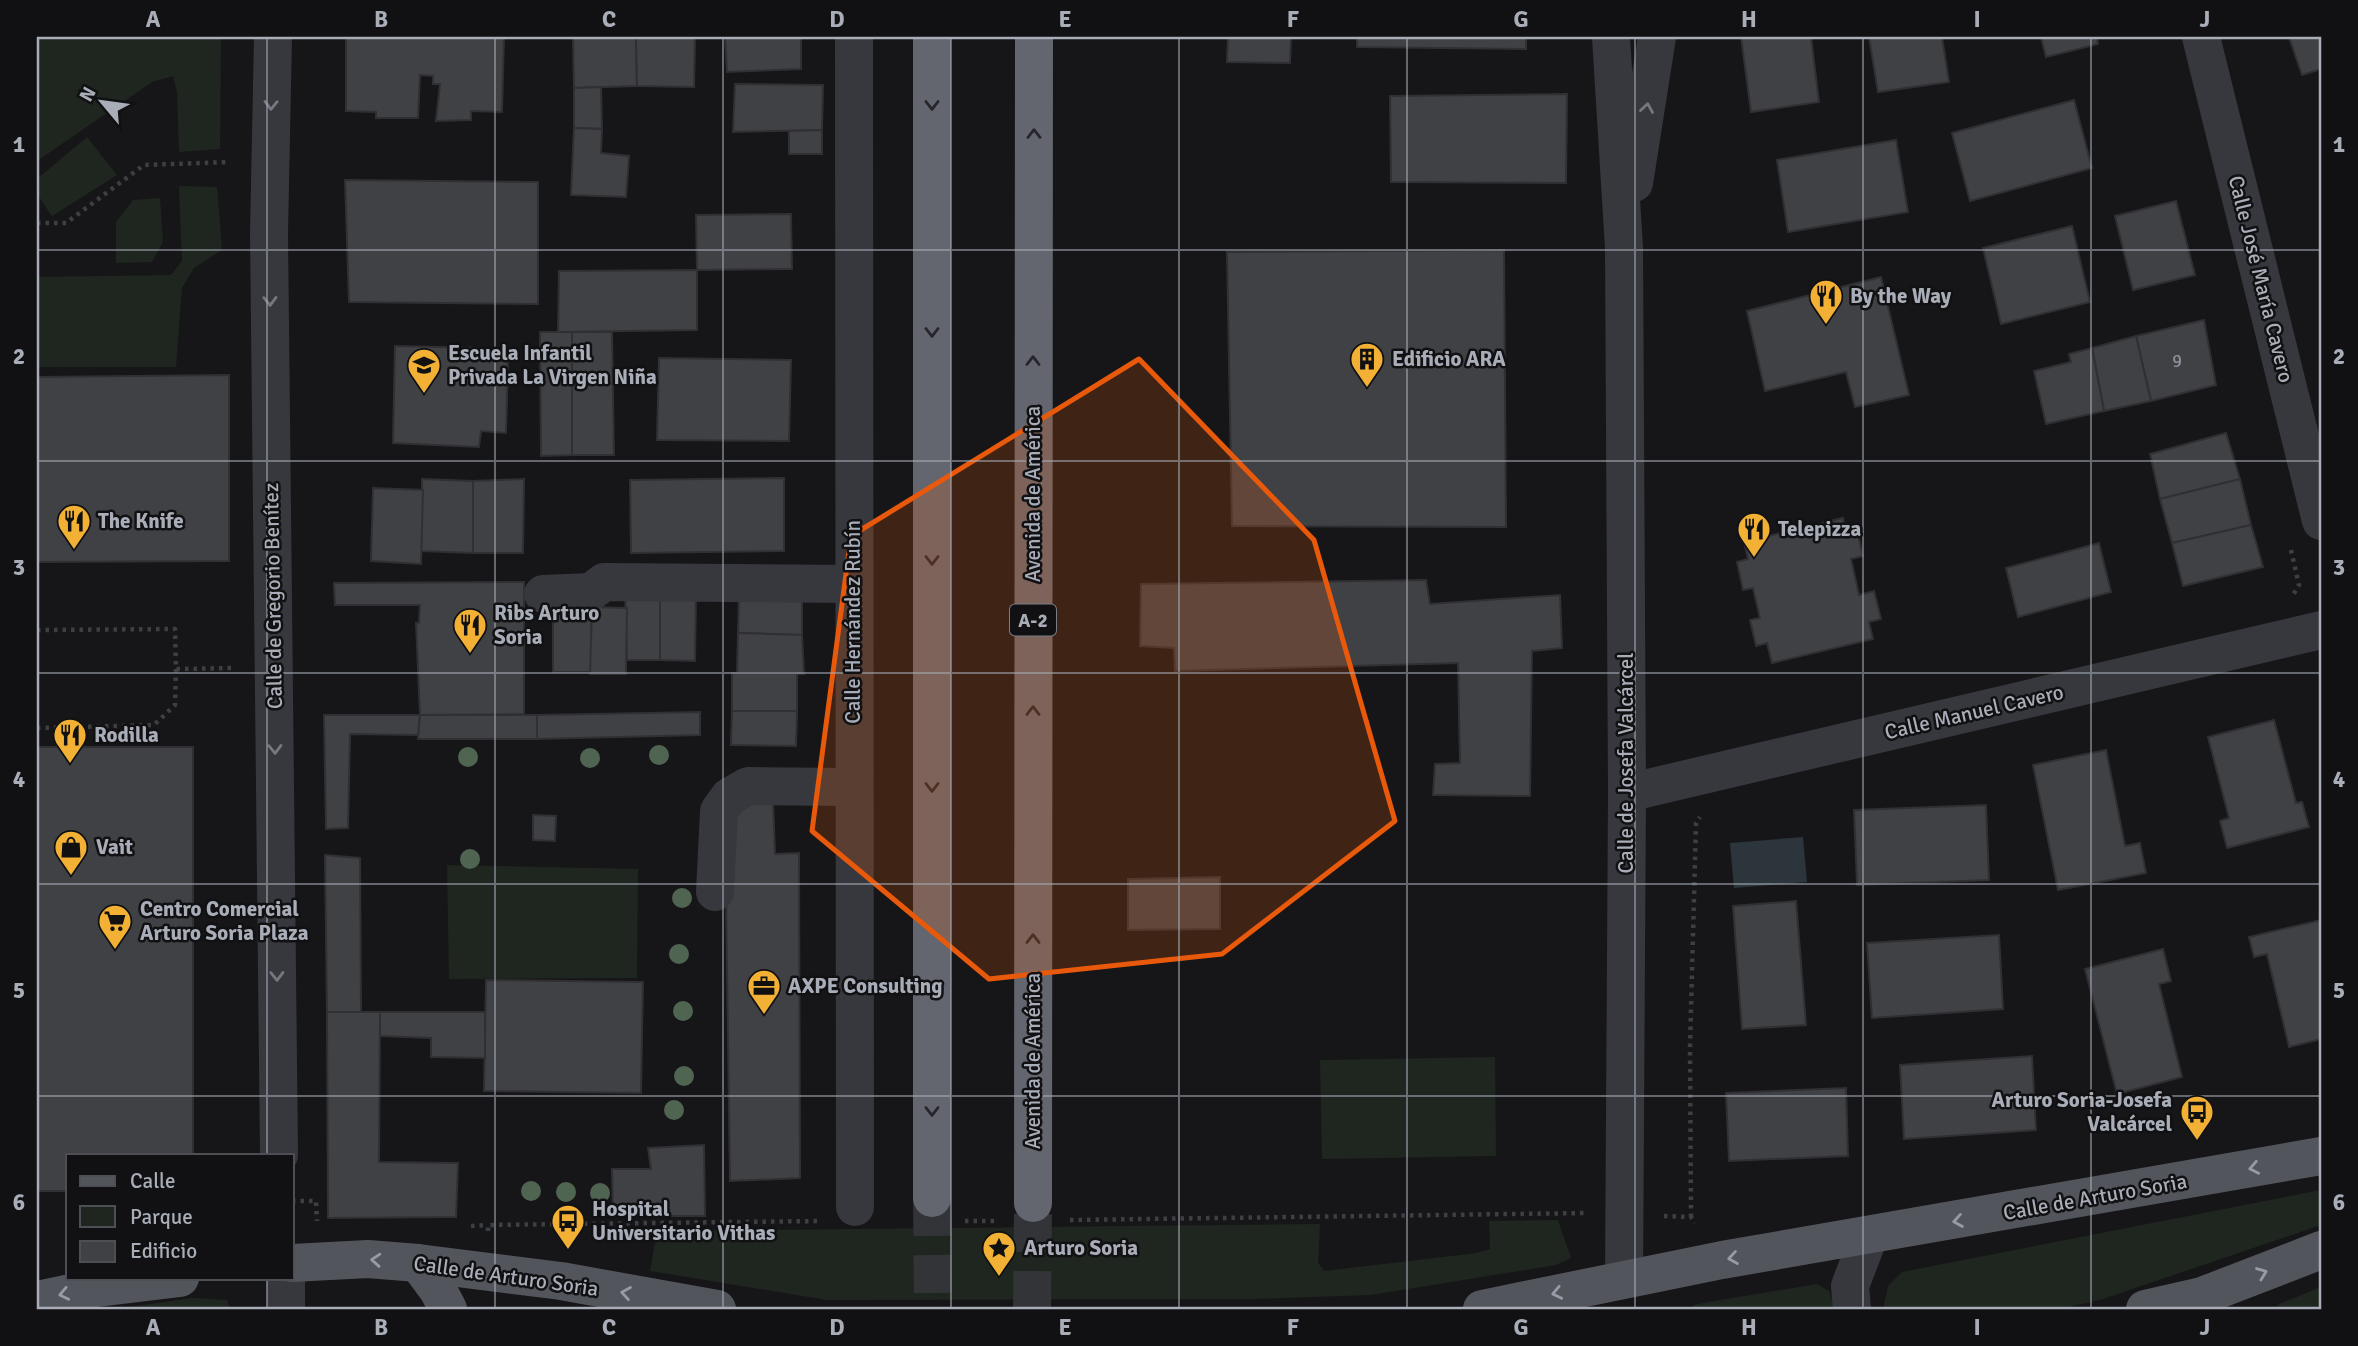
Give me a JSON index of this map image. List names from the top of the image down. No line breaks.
{"streets":{"highway":["Avenida de América","A-2"],"main road":["Calle de Arturo Soria"],"street":["Calle José María Cavero","Calle de Gregorio Benítez","Calle Hernández Rubín","Calle Manuel Cavero","Calle de Josefa Valcárcel"]},"crossings":[["Calle Manuel Cavero","Calle de Josefa Valcárcel"],["Calle de Josefa Valcárcel","Calle de Arturo Soria"]],"one_way":["Calle de Gregorio Benítez","Calle de Arturo Soria"],"places":{"restaurant":["By the Way","The Knife","Telepizza","Ribs Arturo Soria","Rodilla"],"building":["Edificio ARA"],"school or university":["Escuela Infantil Privada La Virgen Niña"],"shop":["Vait"],"supermarket":["Centro Comercial Arturo Soria Plaza"],"office":["AXPE Consulting"],"bus stop":["Arturo Soria-Josefa Valcárcel","Hospital Universitario Vithas"],"place":["Arturo Soria"]},"house_numbers":["9"],"legend":["Calle","Parque","Edificio"],"north":"top left","grid":{"columns":["A","B","C","D","E","F","G","H","I","J"],"rows":["1","2","3","4","5","6"]}}
